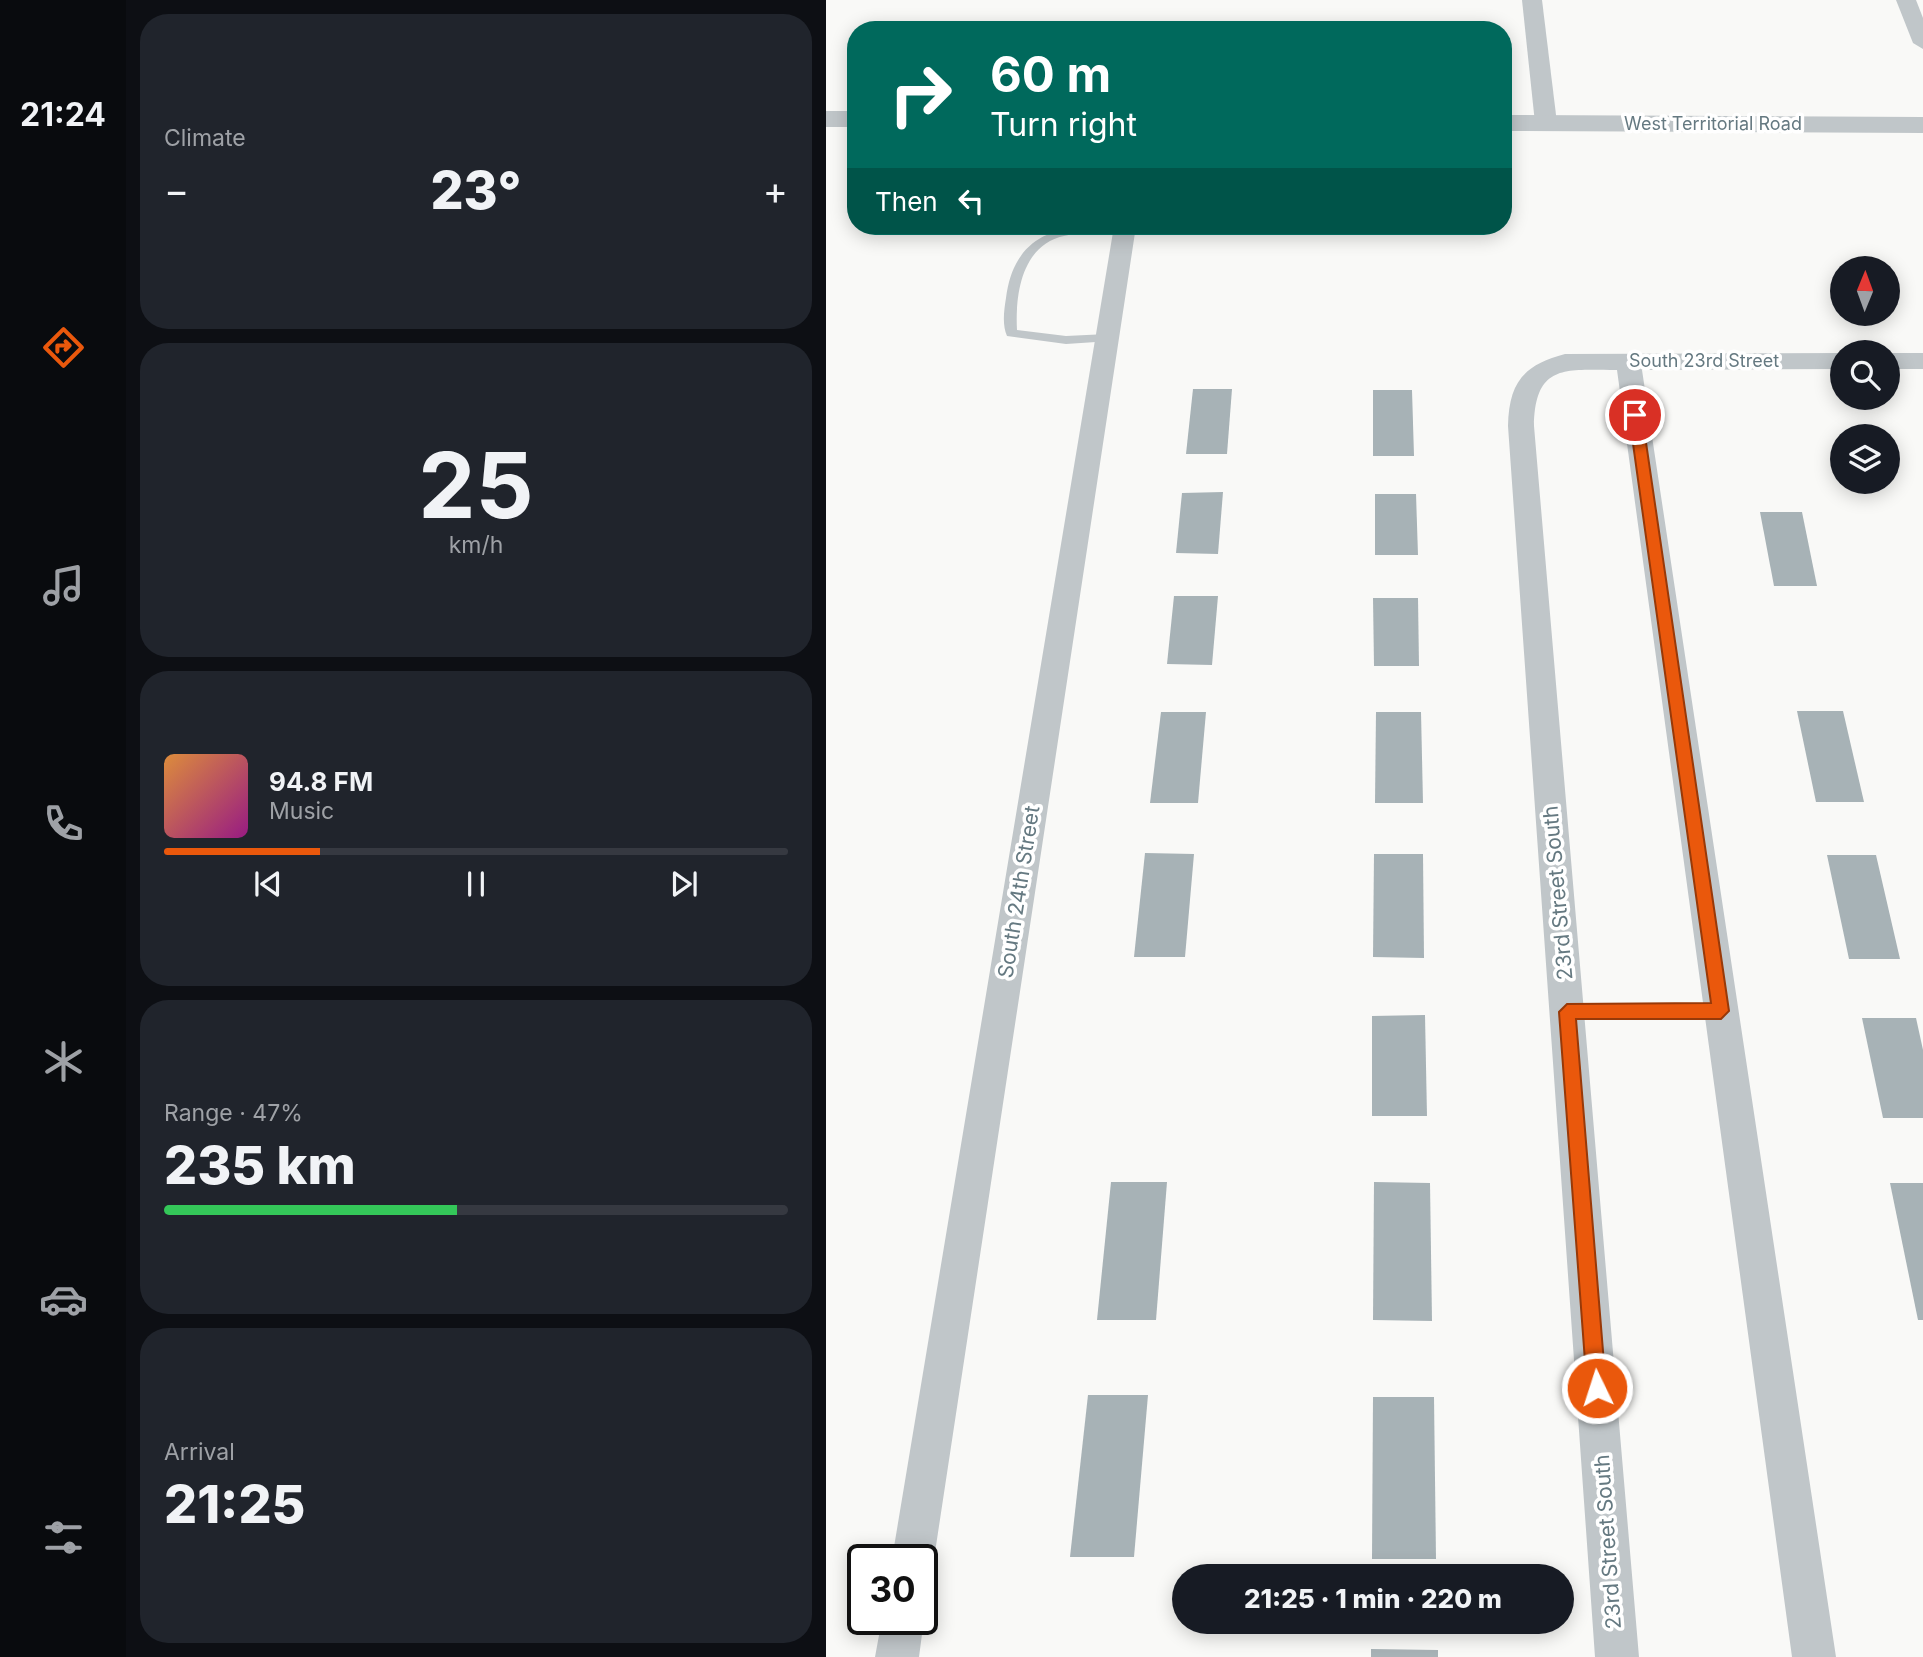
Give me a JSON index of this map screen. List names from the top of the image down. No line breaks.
{"streets":{"street":["West Territorial Road","South 23rd Street","South 24th Street","23rd Street South"]},"crossings":[["South 23rd Street","23rd Street South"]],"north":"top","page":{"tabs":"21:24","tile":["Climate",["25","km/h"],["Range · 47%","235 km"],["Arrival","21:25"]],"turn":["60 m","Turn right"],"heat":["−","23°","+"],"then":"Then","song":["94.8 FM","Music"],"limit":"30","trip":"21:25 · 1 min · 220 m"}}
